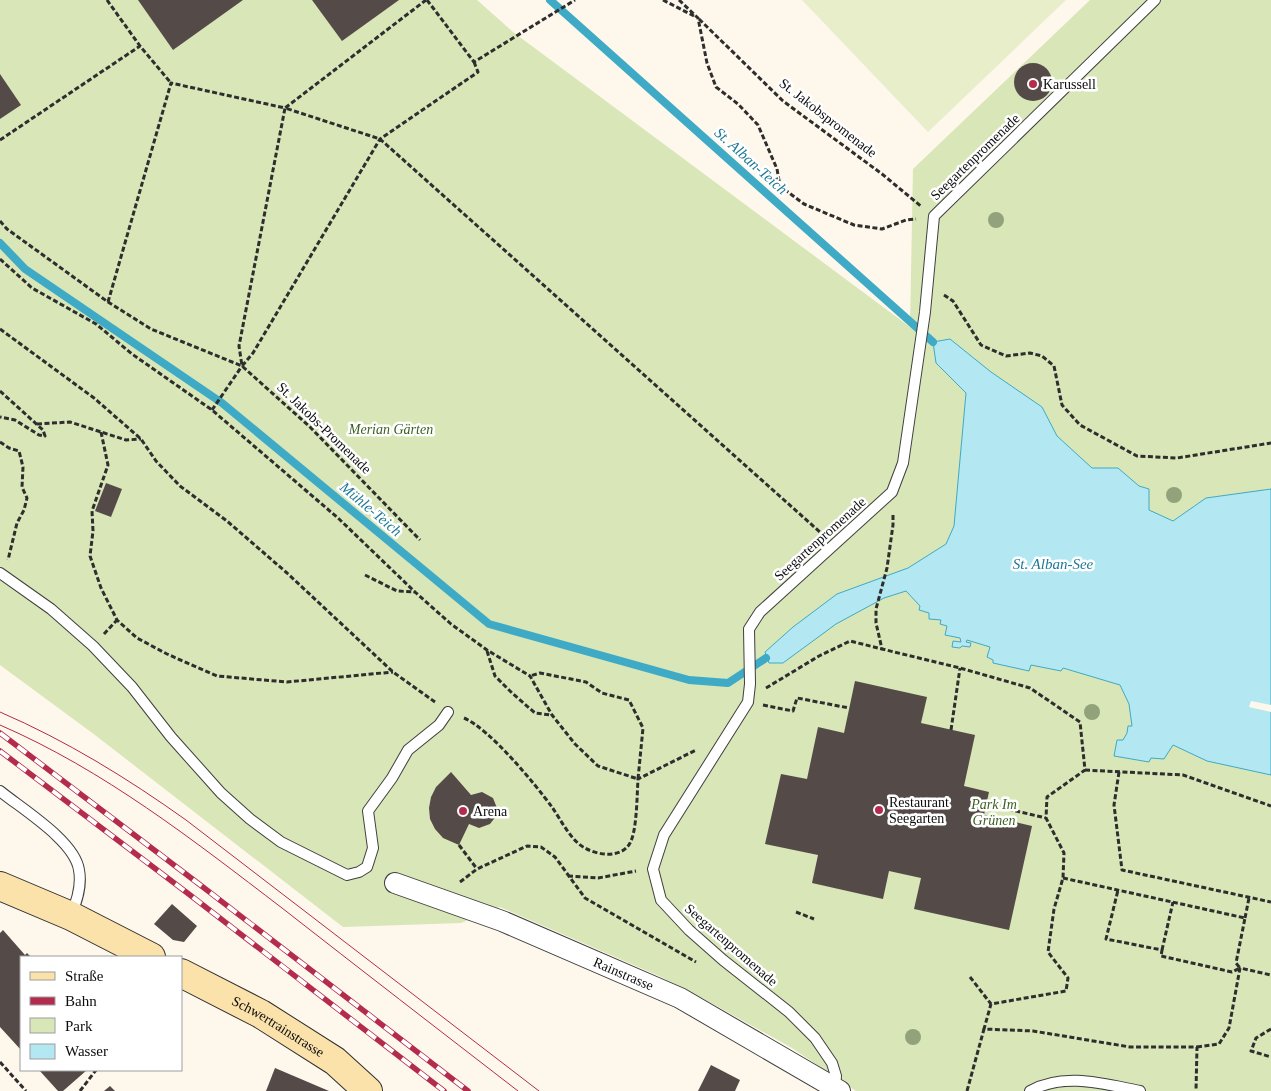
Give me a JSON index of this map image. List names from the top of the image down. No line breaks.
{"streets":{"main road":["Schwertrainstrasse"],"street":["Rainstrasse"],"lane":["Seegartenpromenade"],"path":["St. Jakobspromenade","St. Jakobs-Promenade"]},"crossings":[["St. Jakobspromenade","Seegartenpromenade"],["Seegartenpromenade","Rainstrasse"]],"water":["St. Alban-Teich","Mühle-Teich","St. Alban-See"],"parks":["Merian Gärten","Park Im Grünen"],"places":["Karussell","Restaurant Seegarten","Arena"],"legend":["Straße","Bahn","Park","Wasser"]}
